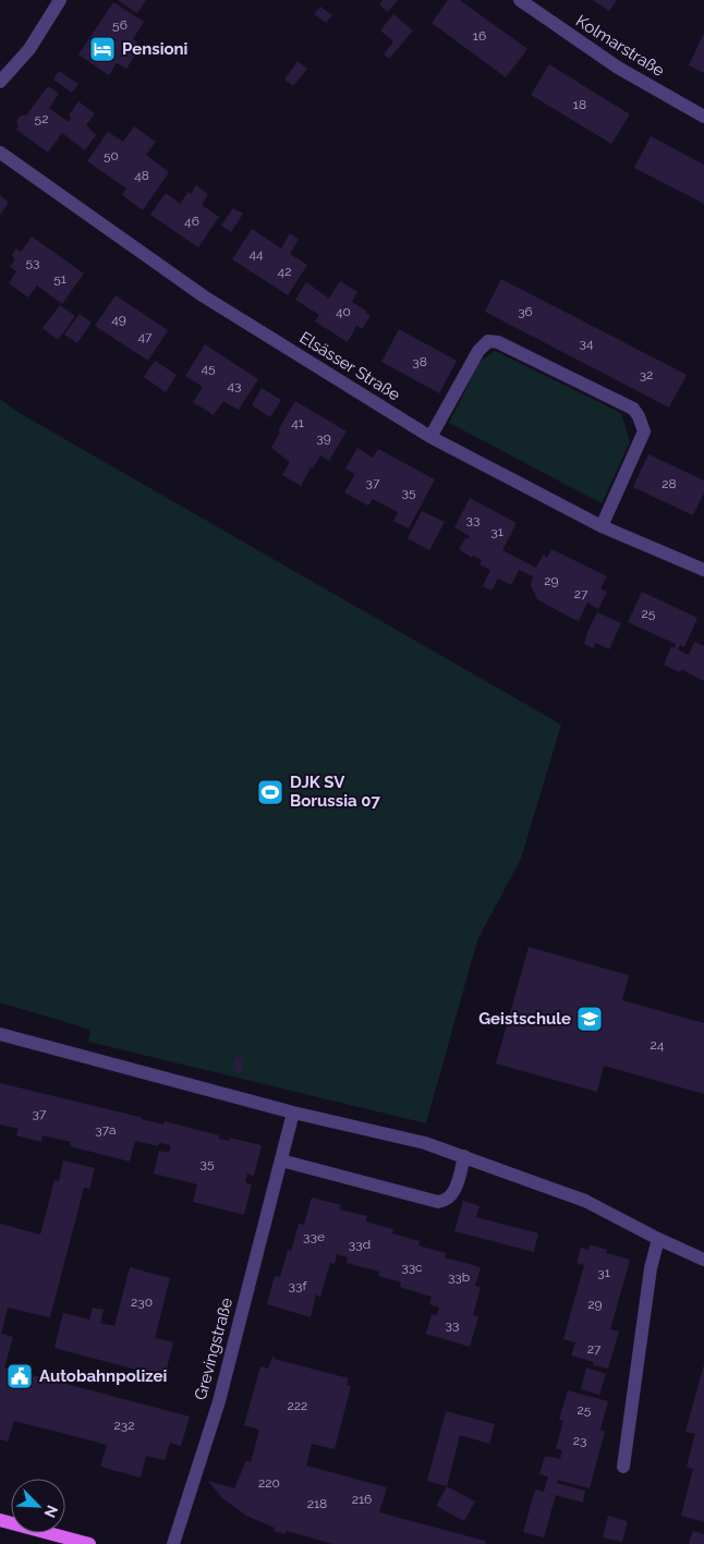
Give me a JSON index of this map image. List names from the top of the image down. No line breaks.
{"streets":{"street":["Kolmarstraße","Elsässer Straße","Grevingstraße"]},"places":{"hotel":["Pensioni"],"sports":["DJK SV Borussia 07"],"school or university":["Geistschule"],"public building":["Autobahnpolizei"]},"house_numbers":["56","16","18","52","50","48","46","44","53","42","51","40","36","49","47","34","38","45","32","43","41","39","37","28","35","33","31","29","27","25","24","37","37a","35","33e","33d","33c","31","33b","33f","230","29","33","27","222","25","232","23","220","216","218"],"north":"bottom right"}
